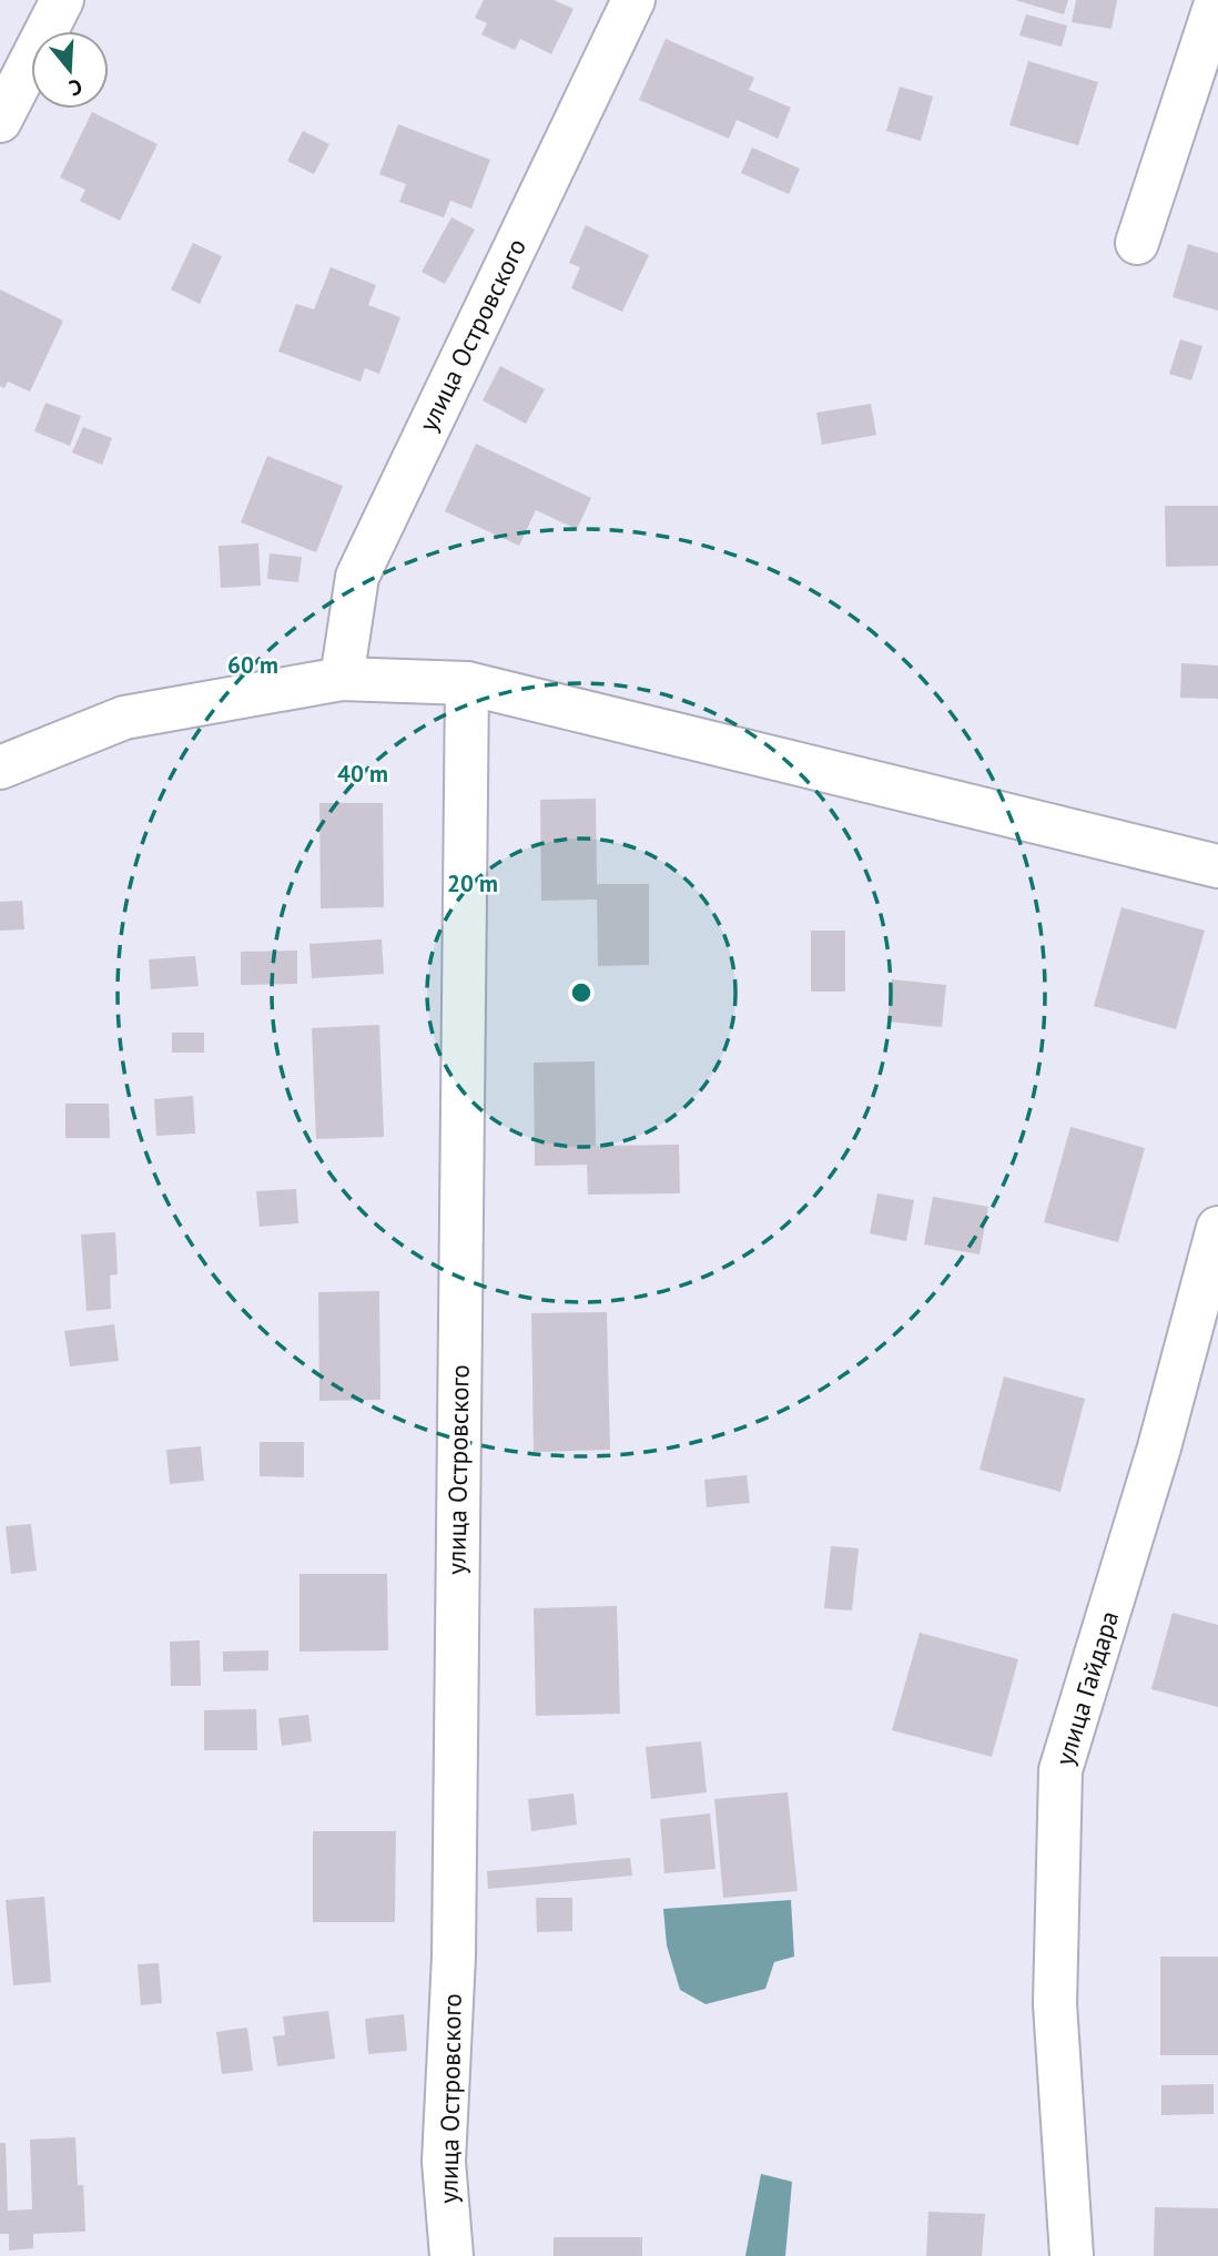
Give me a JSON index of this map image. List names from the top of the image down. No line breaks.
{"streets":{"street":["улица Островского","улица Гайдара"]},"north":"bottom","rings":["60 m","40 m","20 m"]}
